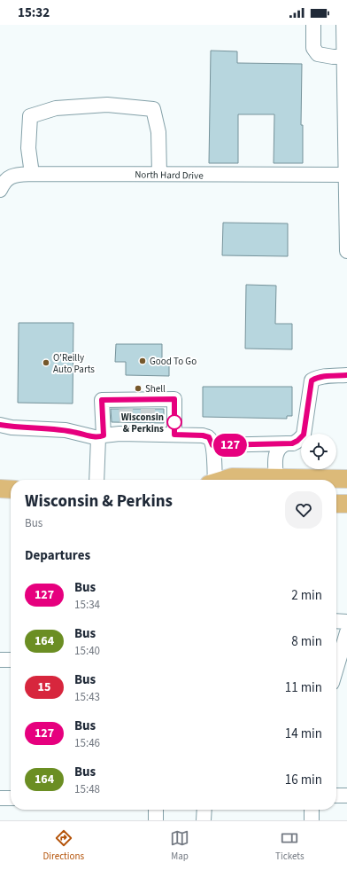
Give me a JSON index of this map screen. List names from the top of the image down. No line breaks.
{"streets":{"street":["North Hard Drive"]},"places":["Good To Go","O'Reilly Auto Parts","Shell","Wisconsin & Perkins"],"lines":["bus line 127"],"page":{"status":"15:32","on_map":"127","heading":[["Wisconsin & Perkins","Bus"],"Departures"],"list":[{"mark":"127","name":"Bus","note":"15:34","value":"2 min"},{"mark":"164","name":"Bus","note":"15:40","value":"8 min"},{"mark":"15","name":"Bus","note":"15:43","value":"11 min"},{"mark":"127","name":"Bus","note":"15:46","value":"14 min"},{"mark":"164","name":"Bus","note":"15:48","value":"16 min"}],"tabs":["Directions","Map","Tickets"]}}
